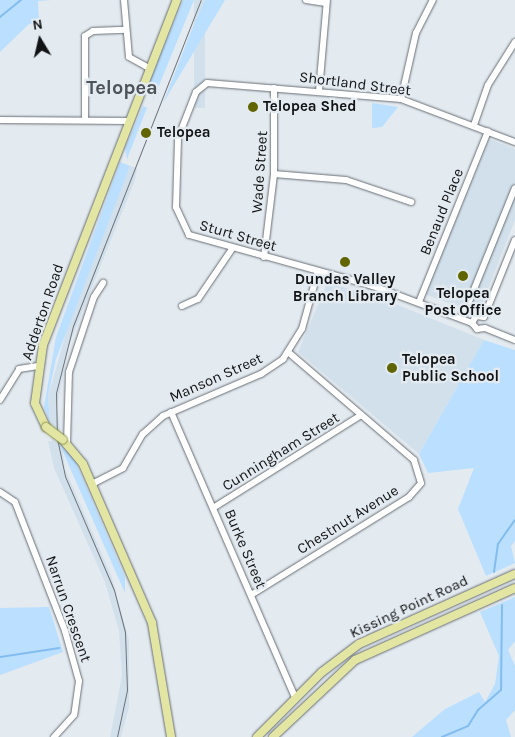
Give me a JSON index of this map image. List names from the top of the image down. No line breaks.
{"streets":{"main road":["Adderton Road","Kissing Point Road"],"street":["Shortland Street","Wade Street","Benaud Place","Sturt Street","Manson Street","Cunningham Street","Chestnut Avenue","Burke Street","Narrun Crescent"]},"crossings":[["Shortland Street","Wade Street"],["Shortland Street","Benaud Place"],["Shortland Street","Sturt Street"],["Wade Street","Sturt Street"],["Benaud Place","Sturt Street"],["Sturt Street","Manson Street"],["Adderton Road","Manson Street"],["Manson Street","Chestnut Avenue"],["Manson Street","Burke Street"],["Cunningham Street","Chestnut Avenue"],["Cunningham Street","Burke Street"],["Chestnut Avenue","Burke Street"],["Burke Street","Kissing Point Road"]],"districts":["Telopea"],"places":["Telopea Shed","Telopea","Dundas Valley Branch Library","Telopea Post Office","Telopea Public School"],"north":"top"}
